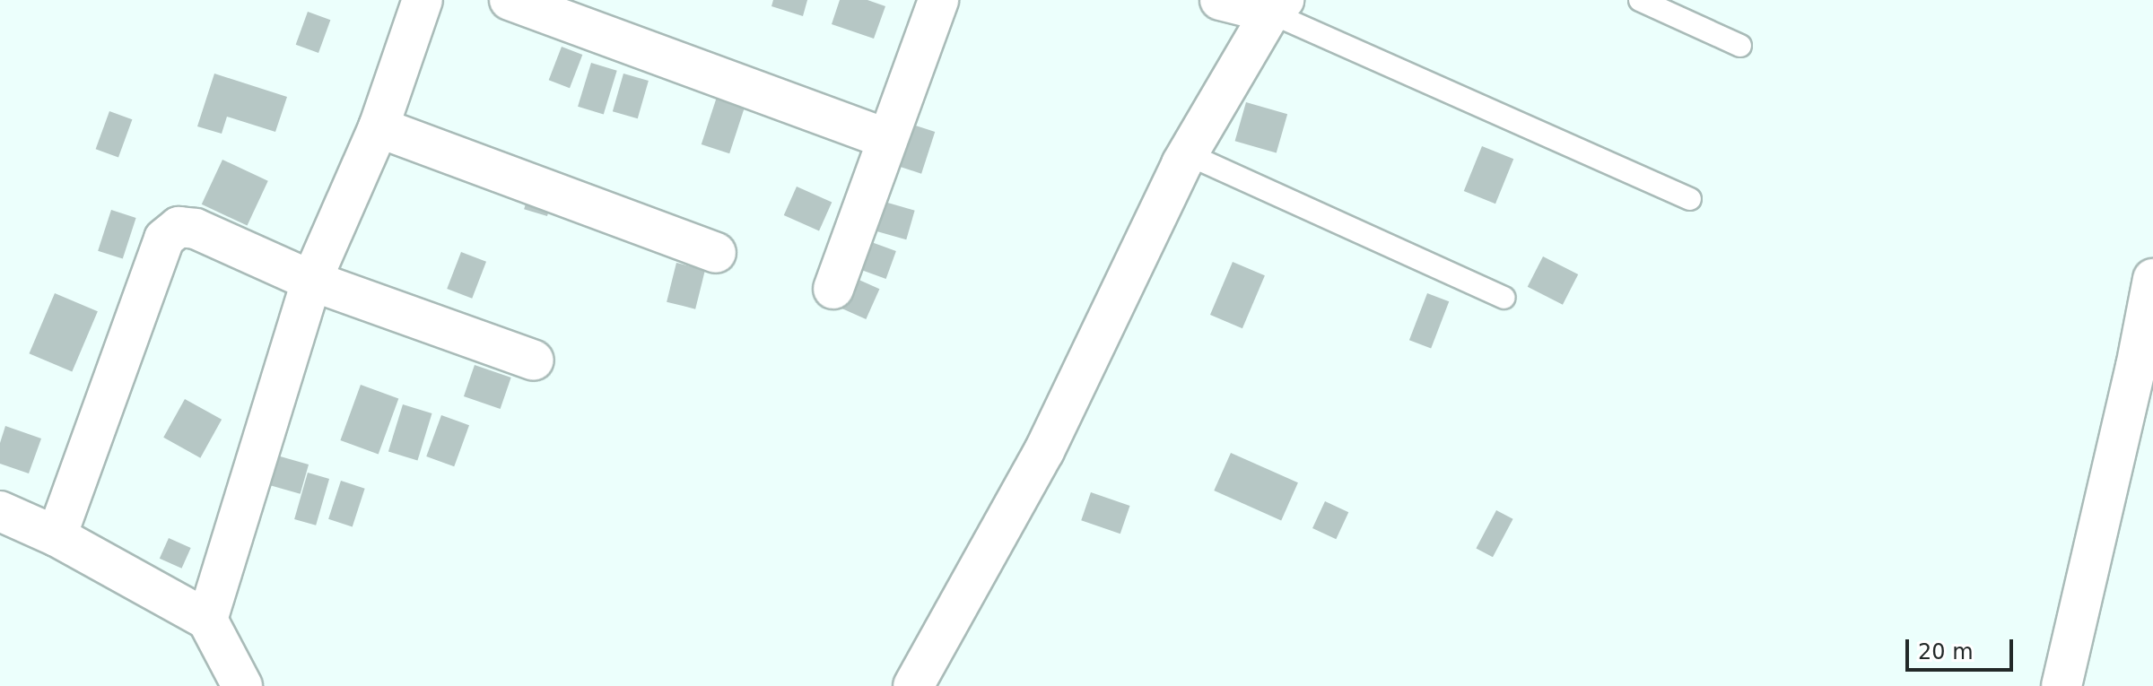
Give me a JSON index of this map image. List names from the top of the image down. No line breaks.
{"scale_bar":"20 m"}
